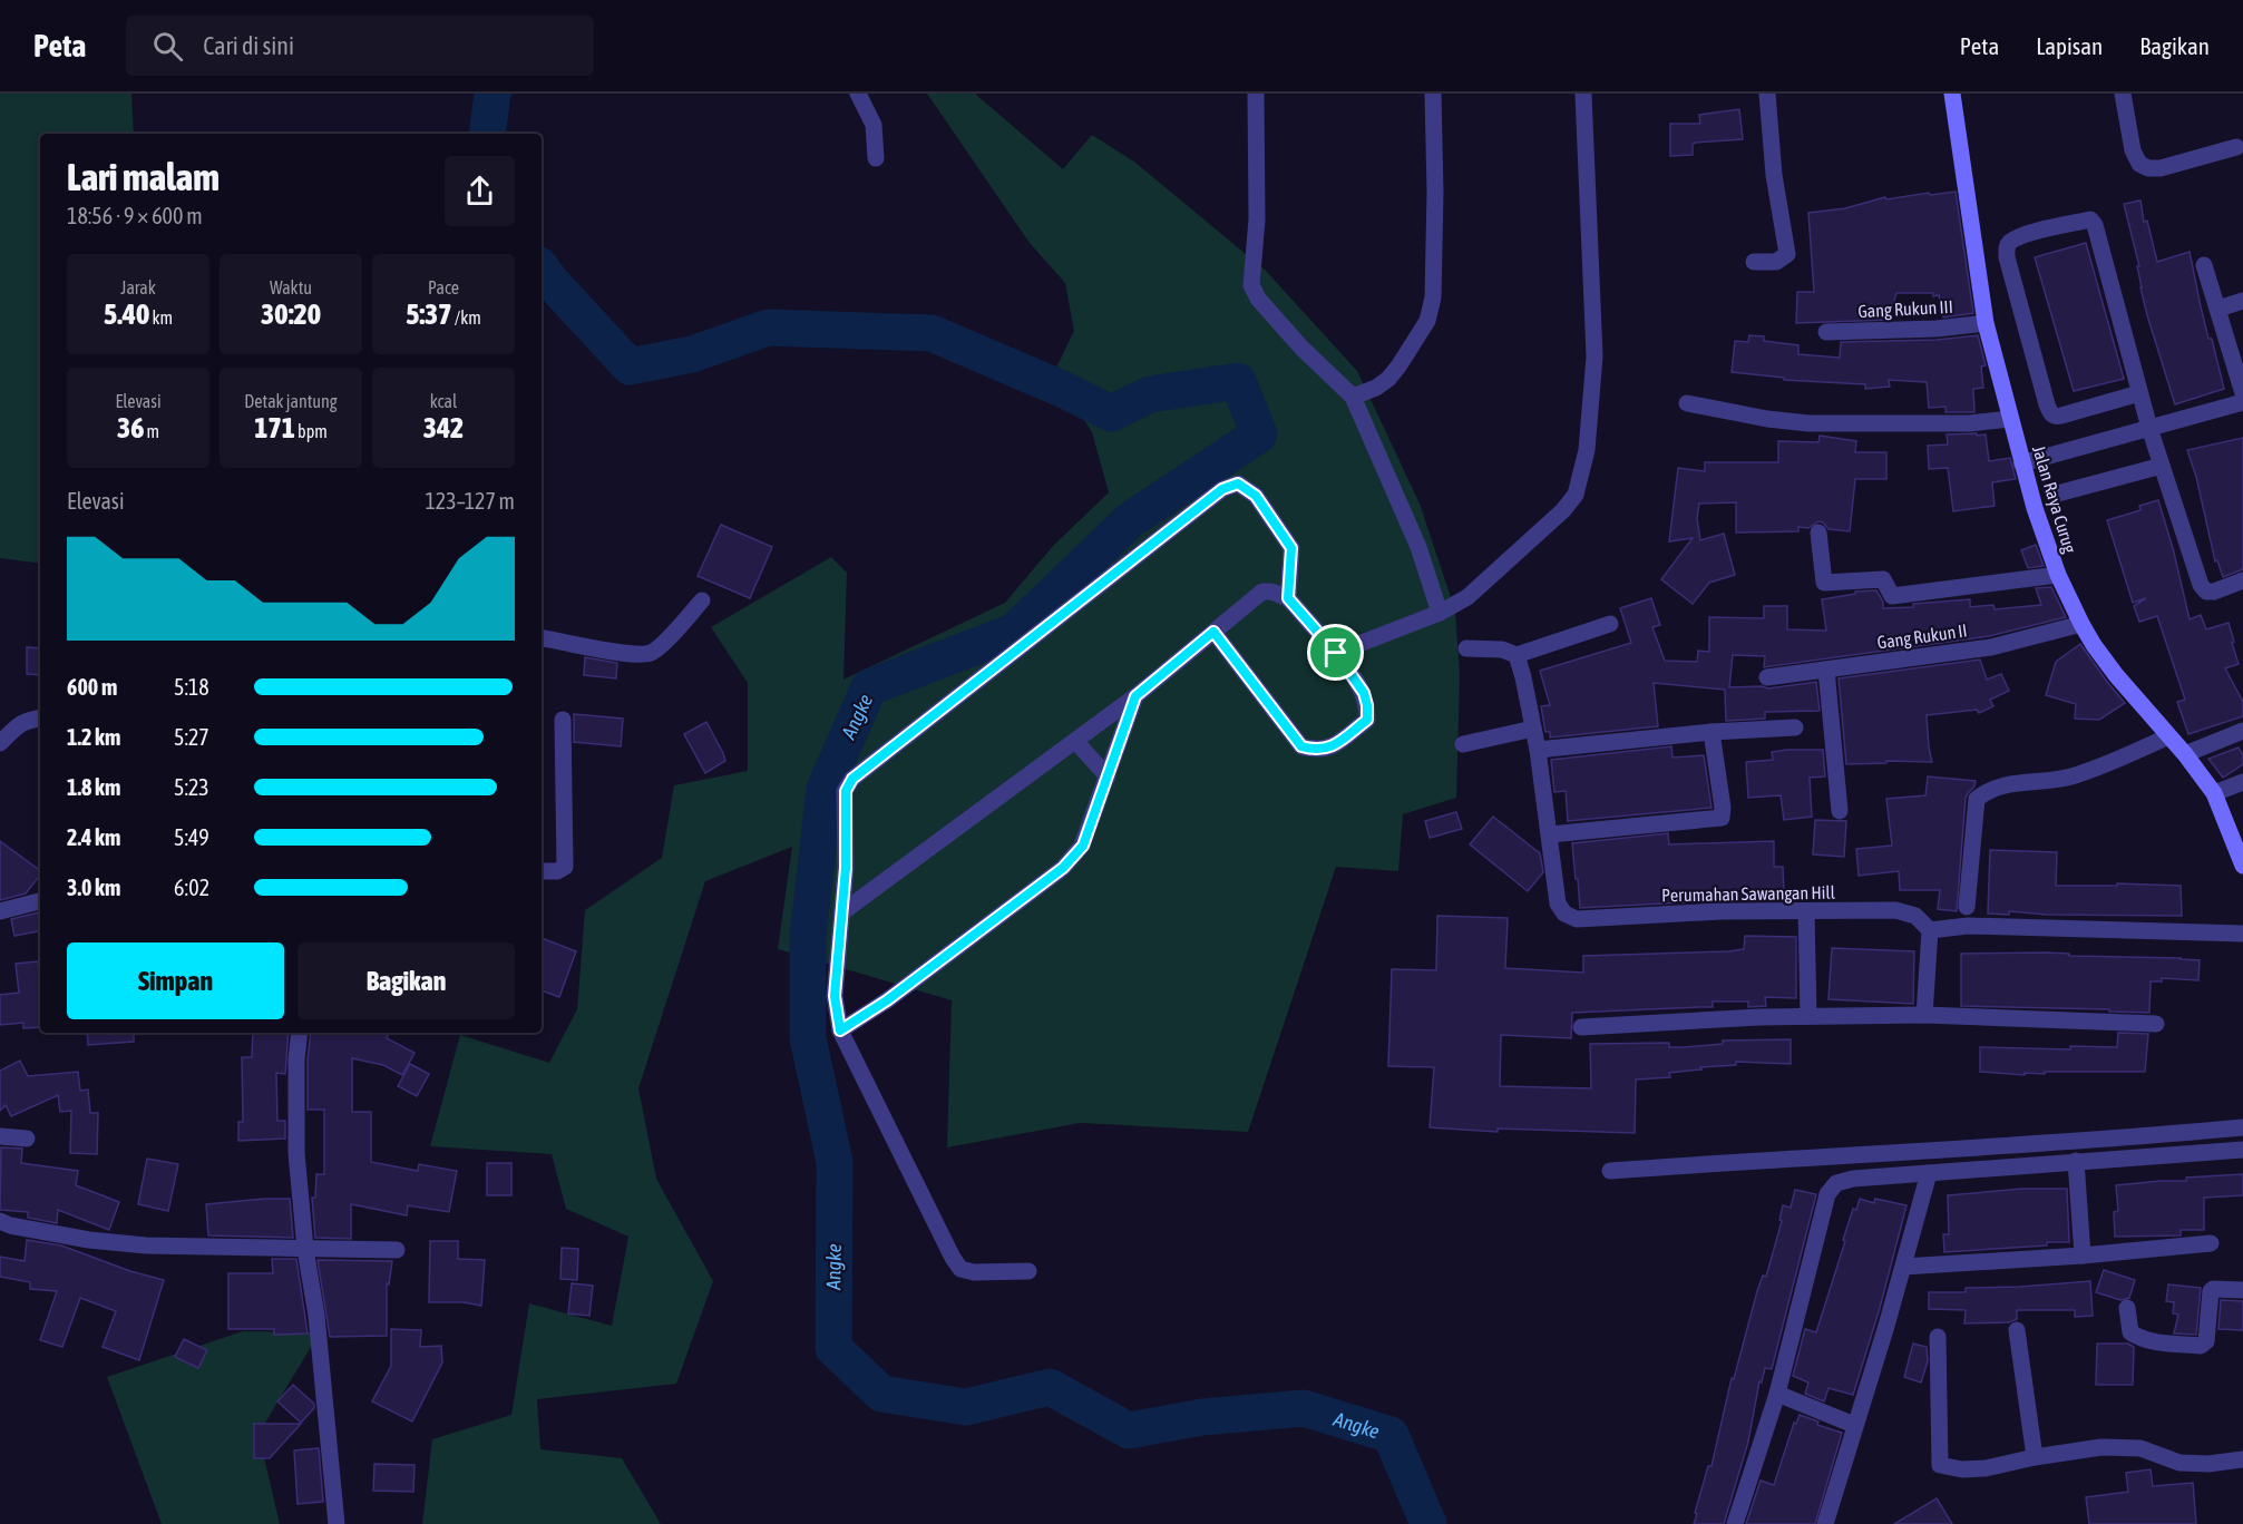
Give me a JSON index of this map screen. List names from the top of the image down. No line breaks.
{"streets":{"main road":["Jalan Raya Curug"],"street":["Gang Rukun III","Gang Rukun II","Perumahan Sawangan Hill"]},"crossings":[["Gang Rukun III","Jalan Raya Curug"],["Jalan Raya Curug","Gang Rukun II"]],"water":["Angke"],"page":{"header":"Peta","search":"Cari di sini","nav":["Peta","Lapisan","Bagikan"],"heading":["Lari malam","18:56 · 9 × 600 m"],"stats":[["Jarak","5.40 km"],["Waktu","30:20"],["Pace","5:37 /km"],["Elevasi","36 m"],["Detak jantung","171 bpm"],["kcal","342"]],"chart":["Elevasi","123–127 m"],"list":[{"name":"600 m","note":"5:18"},{"name":"1.2 km","note":"5:27"},{"name":"1.8 km","note":"5:23"},{"name":"2.4 km","note":"5:49"},{"name":"3.0 km","note":"6:02"}],"buttons":["Simpan","Bagikan"]}}
